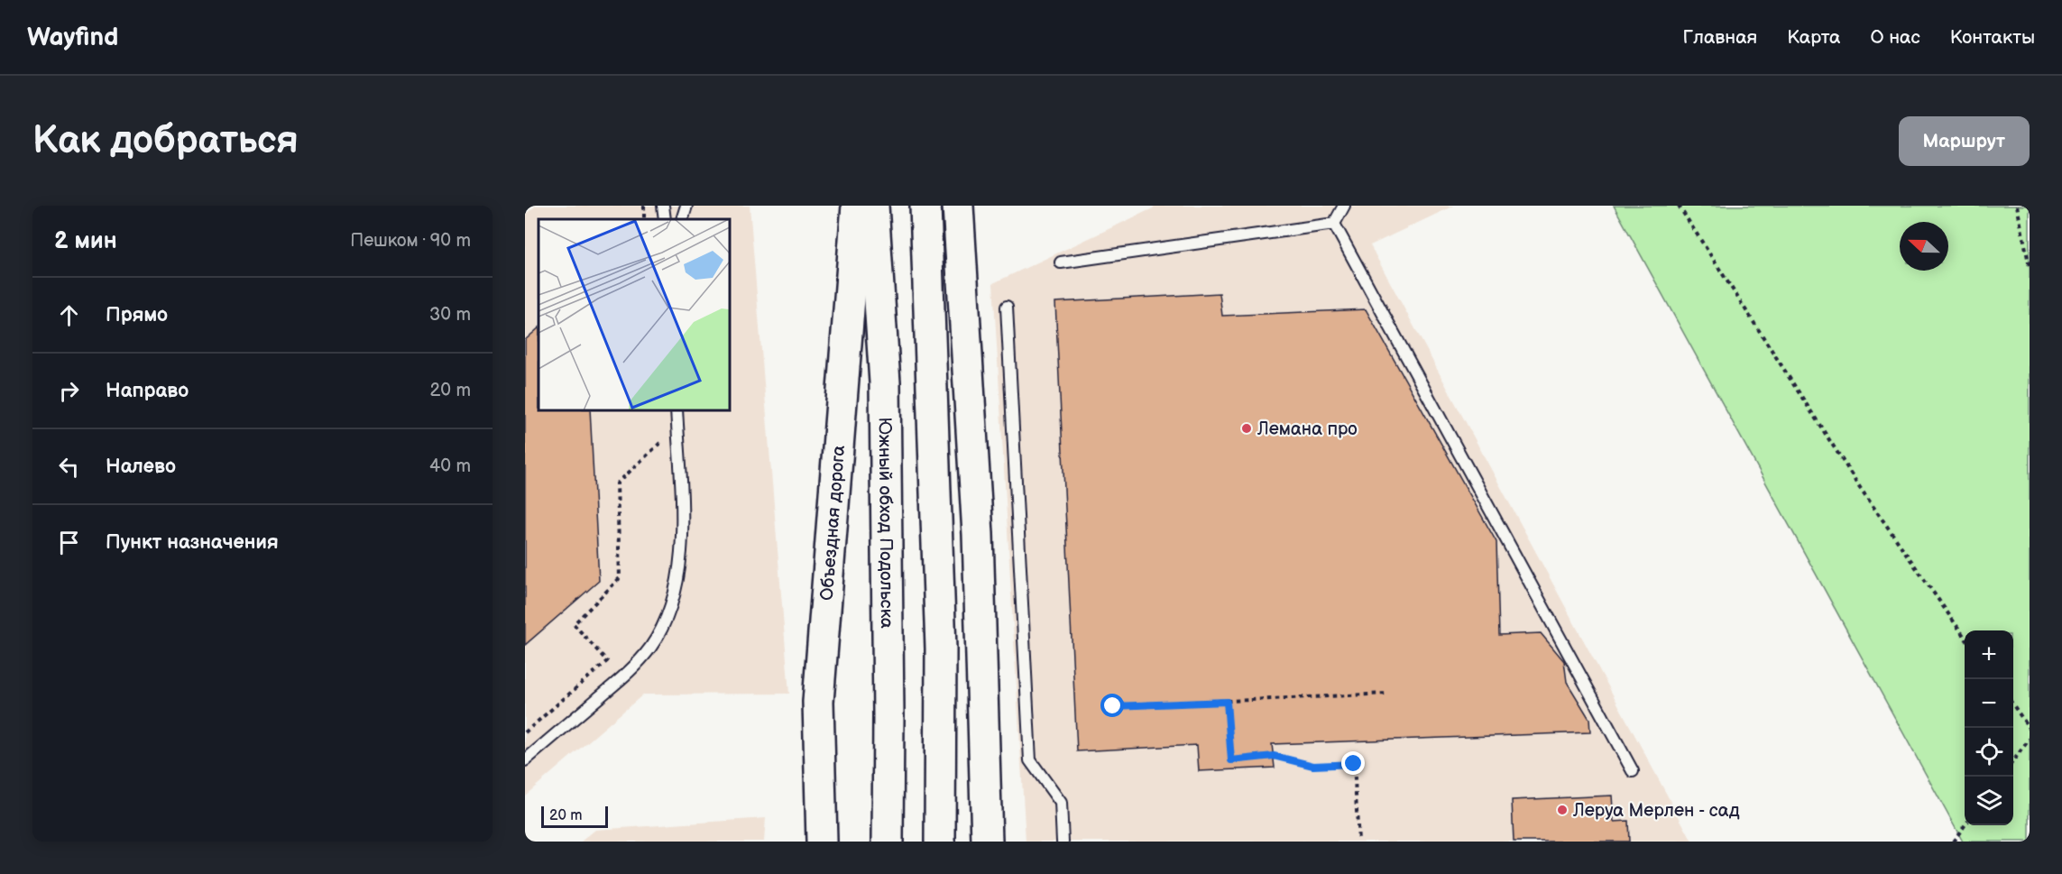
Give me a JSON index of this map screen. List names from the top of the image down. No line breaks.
{"streets":{"main road":["Объездная дорога","Южный обход Подольска"]},"places":["Лемана про","Леруа Мерлен - сад"],"scale_bar":"20 m","north":"left","page":{"header":"Wayfind","nav":["Главная","Карта","О нас","Контакты"],"buttons":"Маршрут","title":"Как добраться","heading":["2 мин","Пешком · 90 m"],"list":[["Прямо","30 m"],["Направо","20 m"],["Налево","40 m"],"Пункт назначения"],"map_buttons":["+","−"],"scale":"20 m"}}
